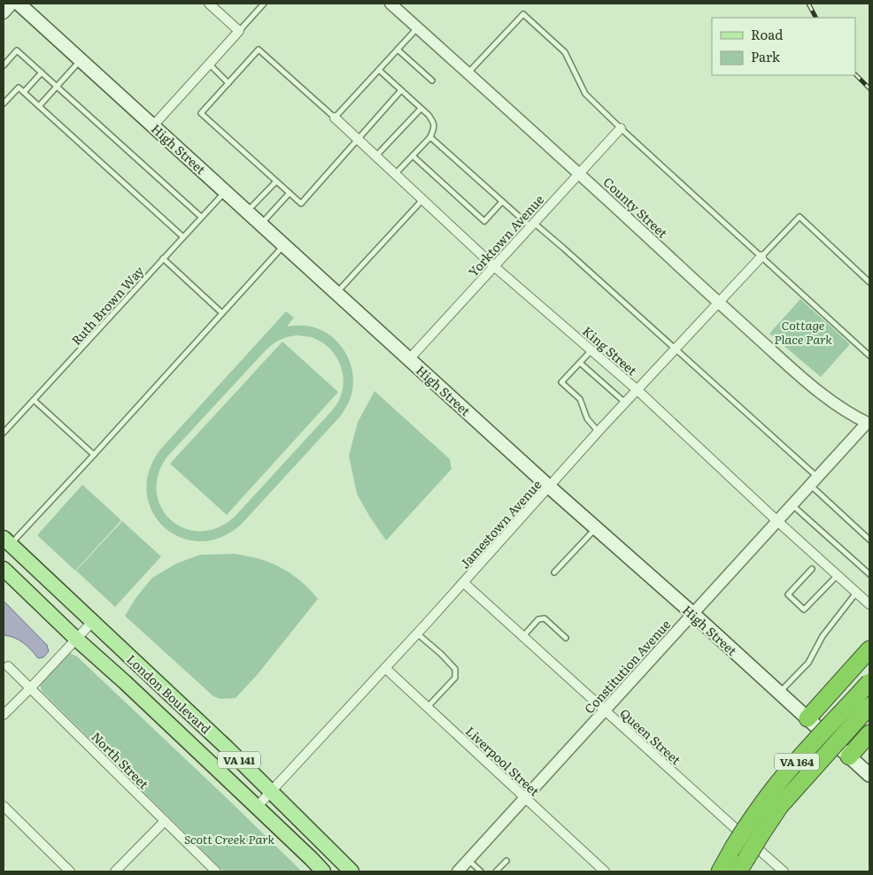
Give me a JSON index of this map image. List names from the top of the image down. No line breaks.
{"streets":{"highway":["VA 164"],"main road":["High Street","London Boulevard","VA 141"],"street":["County Street","Yorktown Avenue","King Street","Jamestown Avenue","Constitution Avenue","Queen Street","North Street","Liverpool Street"],"lane":["Ruth Brown Way"]},"crossings":[["High Street","Yorktown Avenue"],["High Street","Ruth Brown Way"],["High Street","Jamestown Avenue"],["High Street","Constitution Avenue"],["County Street","Yorktown Avenue"],["County Street","Jamestown Avenue"],["County Street","Constitution Avenue"],["Yorktown Avenue","King Street"],["King Street","Jamestown Avenue"],["King Street","Constitution Avenue"],["Jamestown Avenue","London Boulevard"],["Jamestown Avenue","Queen Street"],["Jamestown Avenue","Liverpool Street"],["Constitution Avenue","Queen Street"],["Constitution Avenue","Liverpool Street"]],"parks":["Cottage Place Park","Scott Creek Park"],"legend":["Road","Park"]}
